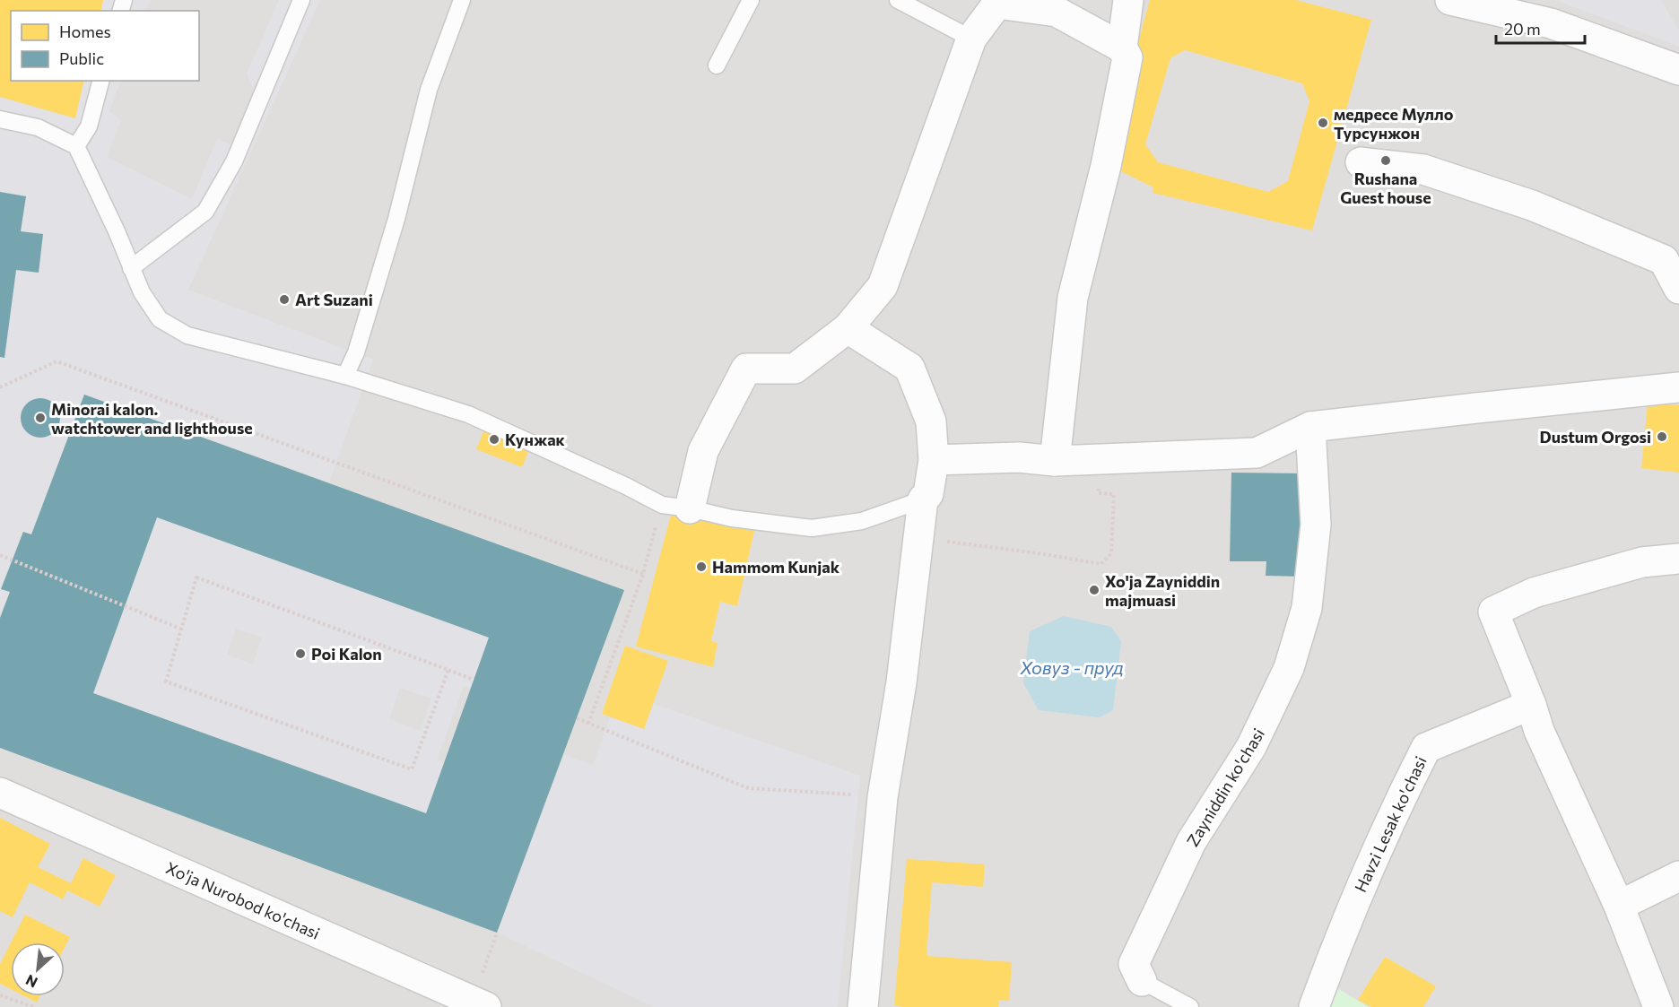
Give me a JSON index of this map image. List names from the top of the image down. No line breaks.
{"streets":{"street":["Zayniddin ko'chasi","Havzi Lesak ko'chasi","Xo'ja Nurobod ko'chasi"]},"water":["Ховуз - пруд"],"places":["медресе Мулло Турсунжон","Rushana Guest house","Art Suzani","Minorai kalon. watchtower and lighthouse","Dustum Orgosi","Кунжак","Hammom Kunjak","Xo'ja Zayniddin majmuasi","Poi Kalon"],"legend":["Homes","Public"],"scale_bar":"20 m","north":"bottom left"}
